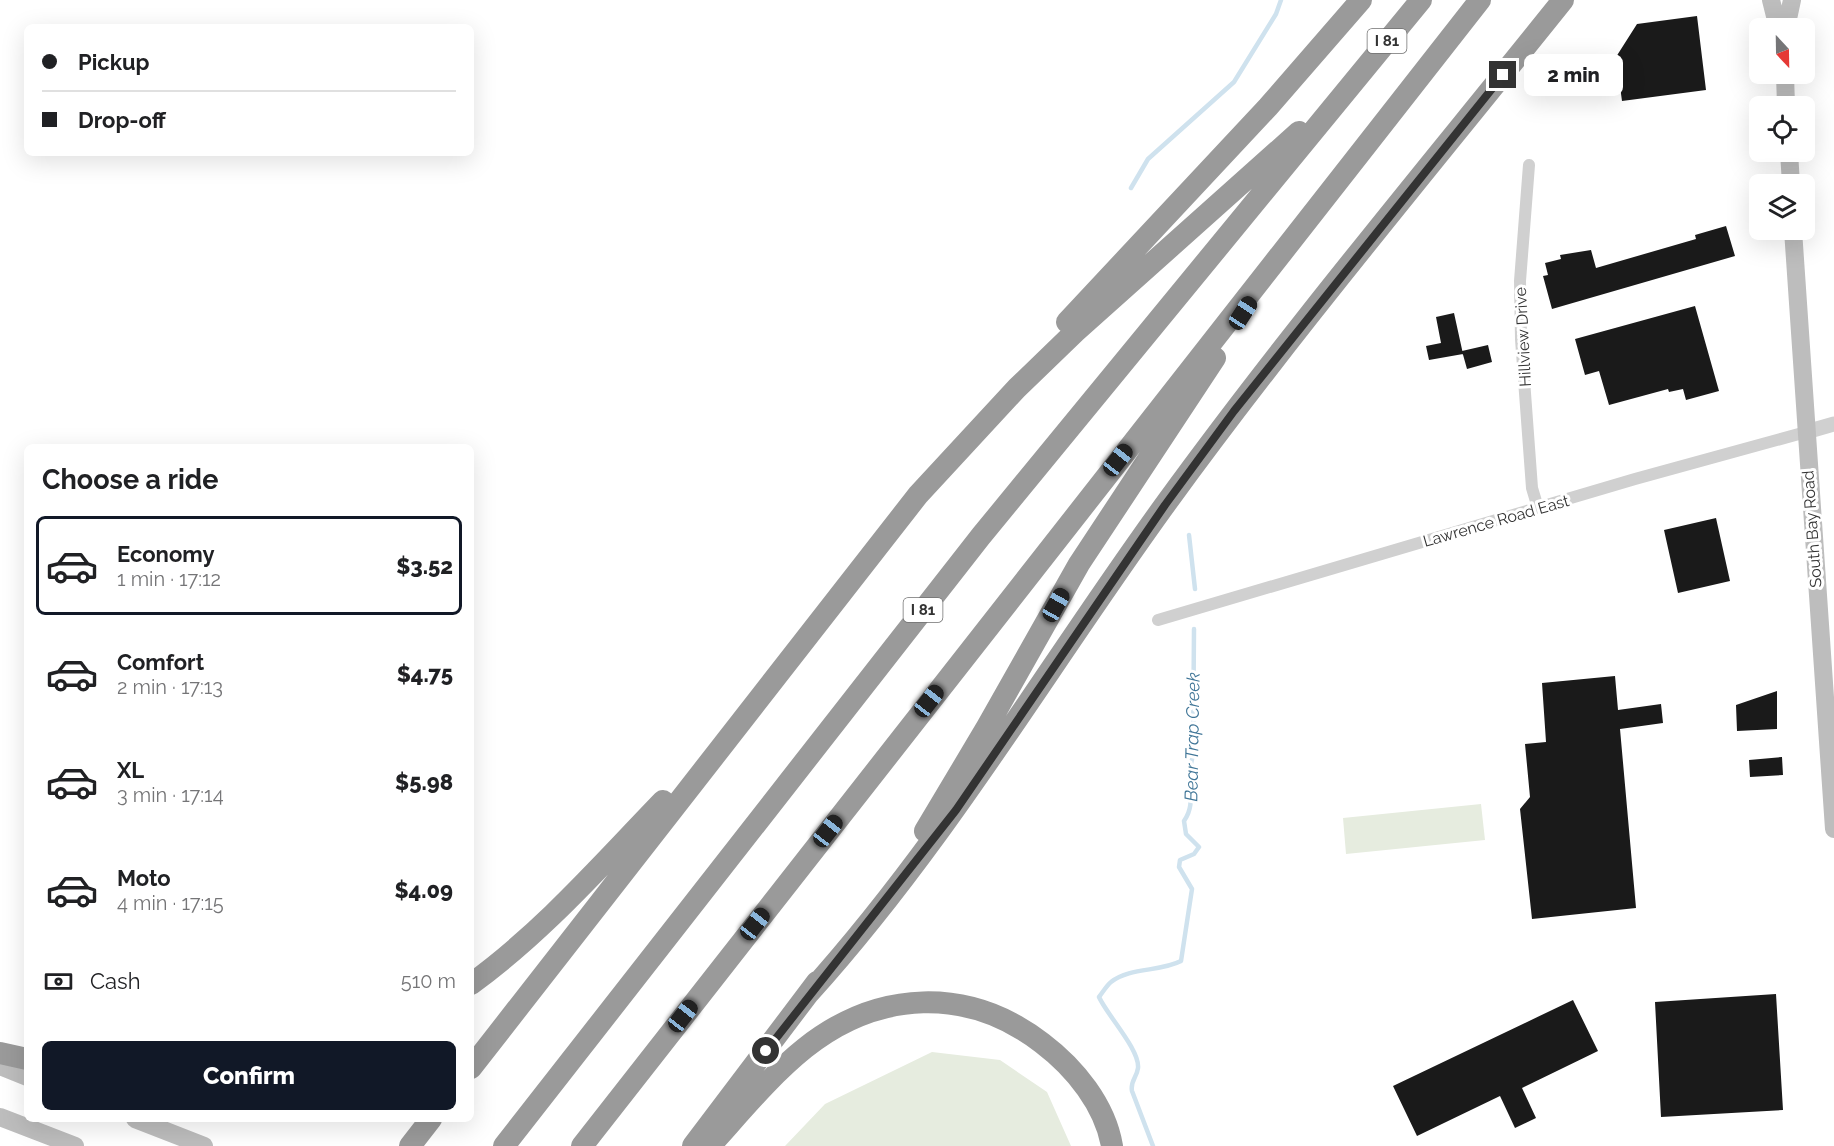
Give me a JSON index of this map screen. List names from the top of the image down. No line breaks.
{"streets":{"highway":["I 81"],"main road":["South Bay Road"],"street":["Hillview Drive","Lawrence Road East"]},"crossings":[["Hillview Drive","Lawrence Road East"],["Lawrence Road East","South Bay Road"]],"water":["Bear Trap Creek"],"north":"bottom","page":{"banner":["Pickup","Drop-off"],"bubble":"2 min","heading":"Choose a ride","list":[{"name":"Economy","note":"1 min · 17:12","value":"$3.52"},{"name":"Comfort","note":"2 min · 17:13","value":"$4.75"},{"name":"XL","note":"3 min · 17:14","value":"$5.98"},{"name":"Moto","note":"4 min · 17:15","value":"$4.09"}],"pay":["Cash","510 m"],"buttons":"Confirm"}}
